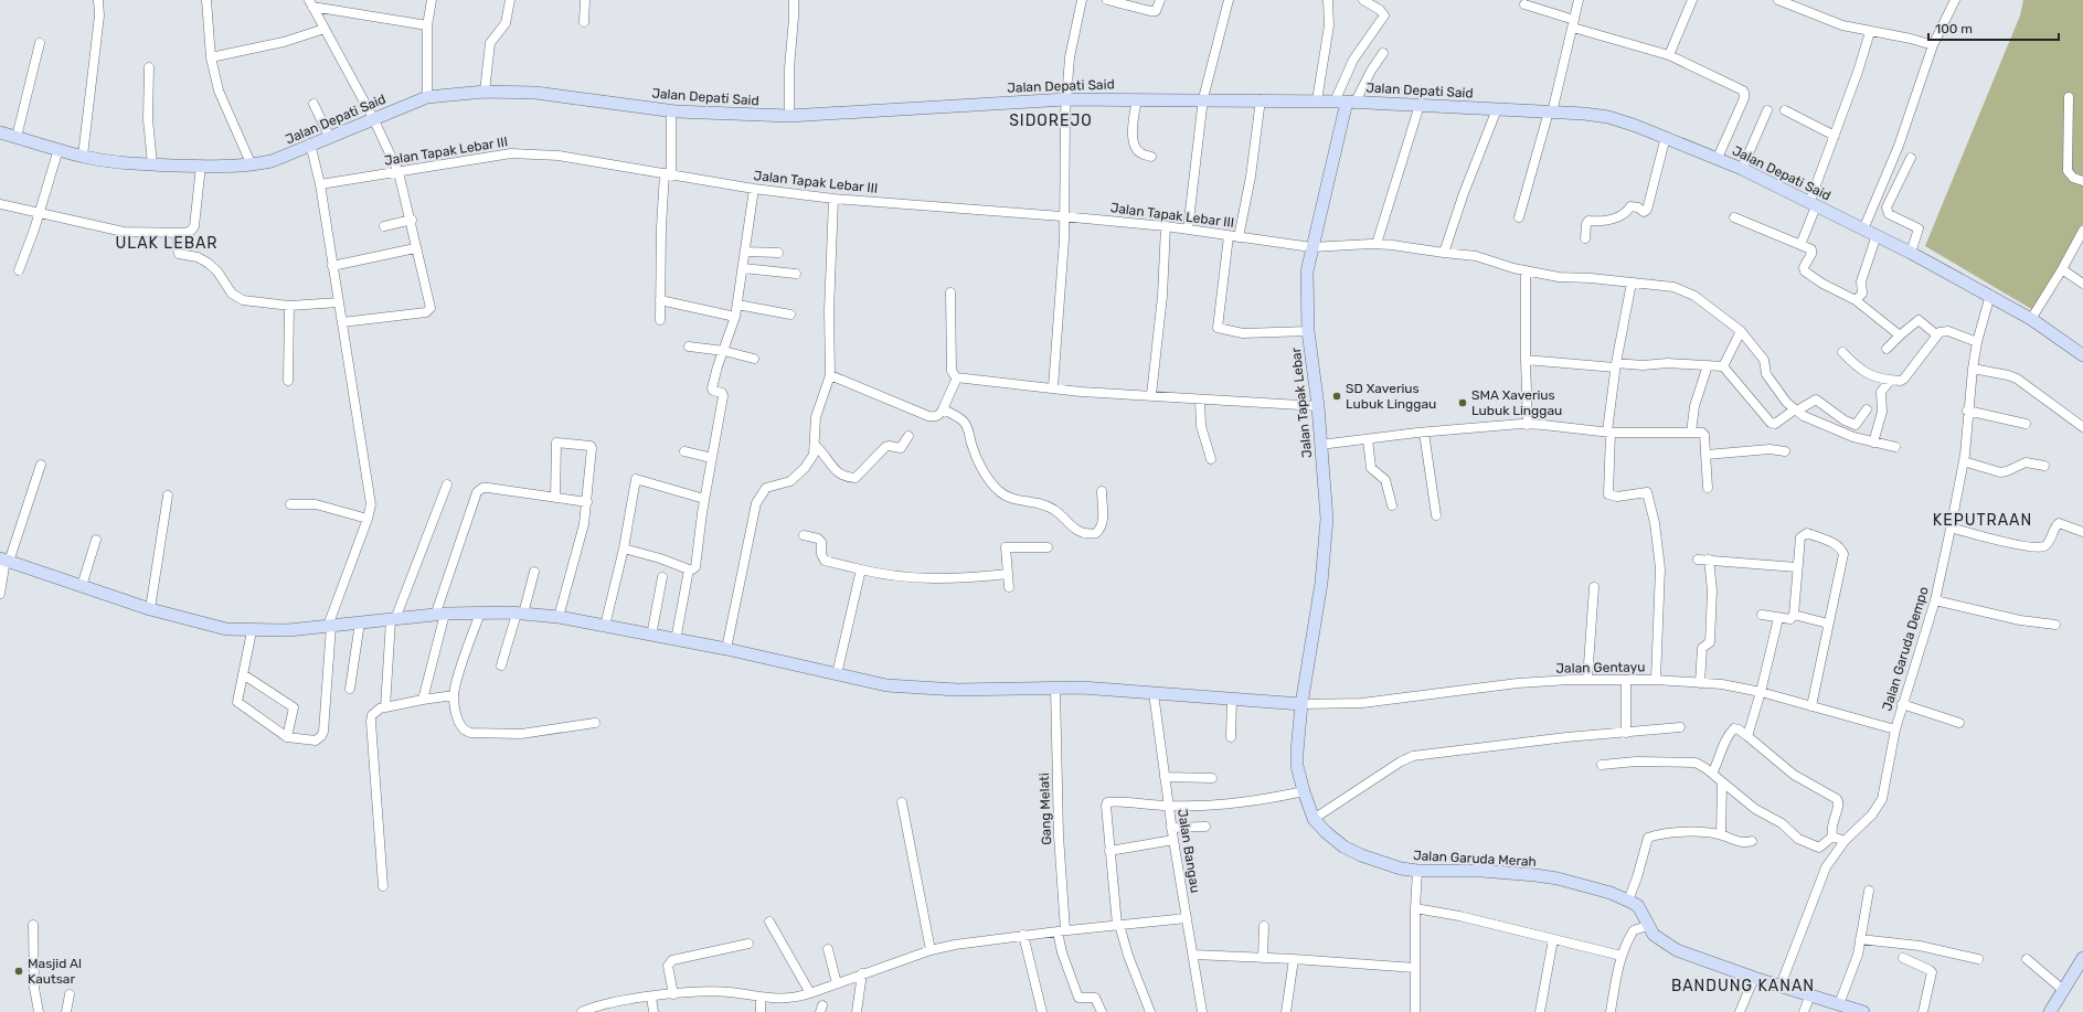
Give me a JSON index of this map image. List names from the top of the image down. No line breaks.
{"streets":{"street":["Jalan Depati Said","Jalan Tapak Lebar III","Jalan Tapak Lebar","Jalan Garuda Dempo","Jalan Gentayu","Gang Melati","Jalan Bangau","Jalan Garuda Merah"]},"crossings":[["Jalan Depati Said","Jalan Tapak Lebar"],["Jalan Depati Said","Jalan Garuda Dempo"],["Jalan Tapak Lebar III","Jalan Tapak Lebar"],["Jalan Tapak Lebar","Jalan Gentayu"],["Jalan Tapak Lebar","Jalan Garuda Merah"],["Jalan Garuda Dempo","Jalan Gentayu"],["Jalan Garuda Dempo","Jalan Garuda Merah"],["Jalan Gentayu","Jalan Garuda Merah"]],"districts":["SIDOREJO","ULAK LEBAR","KEPUTRAAN","BANDUNG KANAN"],"places":["SD Xaverius Lubuk Linggau","SMA Xaverius Lubuk Linggau","Masjid Al Kautsar"],"scale_bar":"100 m"}
